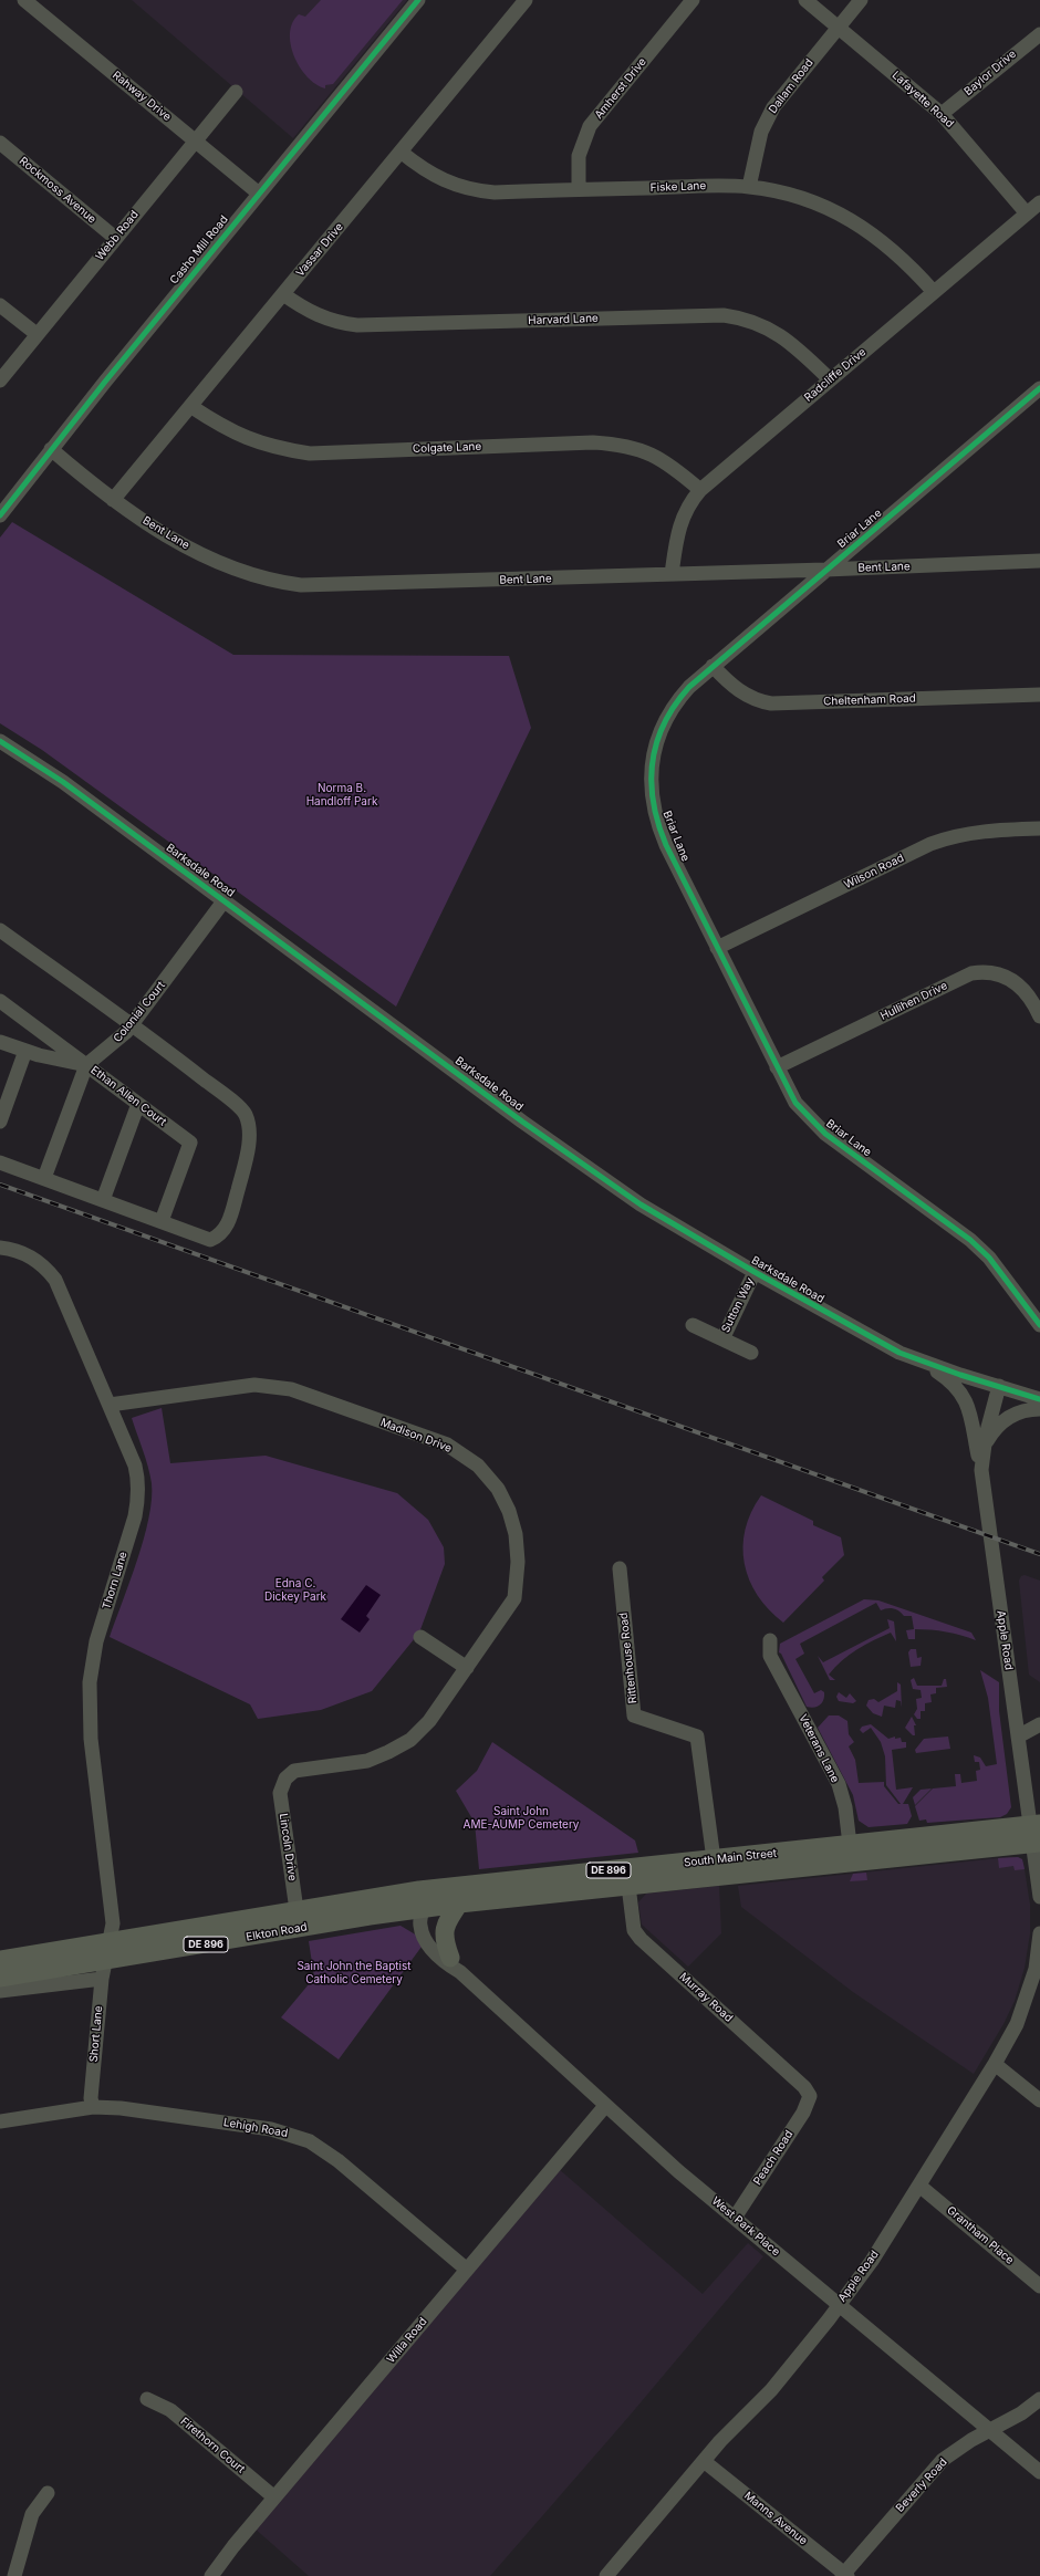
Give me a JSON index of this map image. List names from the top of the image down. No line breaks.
{"streets":{"main road":["South Main Street","DE 896","Elkton Road"],"street":["Baylor Drive","Dallam Road","Amherst Drive","Rahway Drive","Lafayette Road","Fiske Lane","Rockmoss Avenue","Webb Road","Casho Mill Road","Vassar Drive","Harvard Lane","Radcliffe Drive","Colgate Lane","Briar Lane","Bent Lane","Cheltenham Road","Barksdale Road","Wilson Road","Hullihen Drive","Colonial Court","Ethan Allen Court","Sutton Way","Madison Drive","Thorn Lane","Apple Road","Rittenhouse Road","Veterans Lane","Lincoln Drive","Murray Road","Short Lane","Lehigh Road","Peach Road","West Park Place","Grantham Place","Willa Road","Firethorn Court","Beverly Road","Manns Avenue"]},"crossings":[["Baylor Drive","Lafayette Road"],["Dallam Road","Lafayette Road"],["Dallam Road","Fiske Lane"],["Amherst Drive","Fiske Lane"],["Rahway Drive","Webb Road"],["Rahway Drive","Casho Mill Road"],["Lafayette Road","Radcliffe Drive"],["Fiske Lane","Vassar Drive"],["Fiske Lane","Radcliffe Drive"],["Rockmoss Avenue","Webb Road"],["Casho Mill Road","Bent Lane"],["Vassar Drive","Harvard Lane"],["Vassar Drive","Colgate Lane"],["Vassar Drive","Bent Lane"],["Harvard Lane","Radcliffe Drive"],["Radcliffe Drive","Colgate Lane"],["Radcliffe Drive","Bent Lane"],["Briar Lane","Bent Lane"],["Briar Lane","Cheltenham Road"],["Briar Lane","Wilson Road"],["Briar Lane","Hullihen Drive"],["Barksdale Road","Colonial Court"],["Barksdale Road","Sutton Way"],["Barksdale Road","Apple Road"],["Colonial Court","Ethan Allen Court"],["Madison Drive","Thorn Lane"],["Madison Drive","Lincoln Drive"],["Thorn Lane","Elkton Road"],["Thorn Lane","Short Lane"],["Apple Road","South Main Street"],["Apple Road","West Park Place"],["Apple Road","Grantham Place"],["Apple Road","Manns Avenue"],["Rittenhouse Road","South Main Street"],["Veterans Lane","South Main Street"],["Lincoln Drive","Elkton Road"],["South Main Street","Elkton Road"],["South Main Street","Murray Road"],["South Main Street","West Park Place"],["Elkton Road","Short Lane"],["Elkton Road","West Park Place"],["Murray Road","Peach Road"],["Short Lane","Lehigh Road"],["Lehigh Road","Willa Road"],["Peach Road","West Park Place"],["West Park Place","Willa Road"],["West Park Place","Beverly Road"],["Willa Road","Firethorn Court"],["Beverly Road","Manns Avenue"]],"parks":["Norma B. Handloff Park","Edna C. Dickey Park","Saint John AME-AUMP Cemetery","Saint John the Baptist Catholic Cemetery"]}
